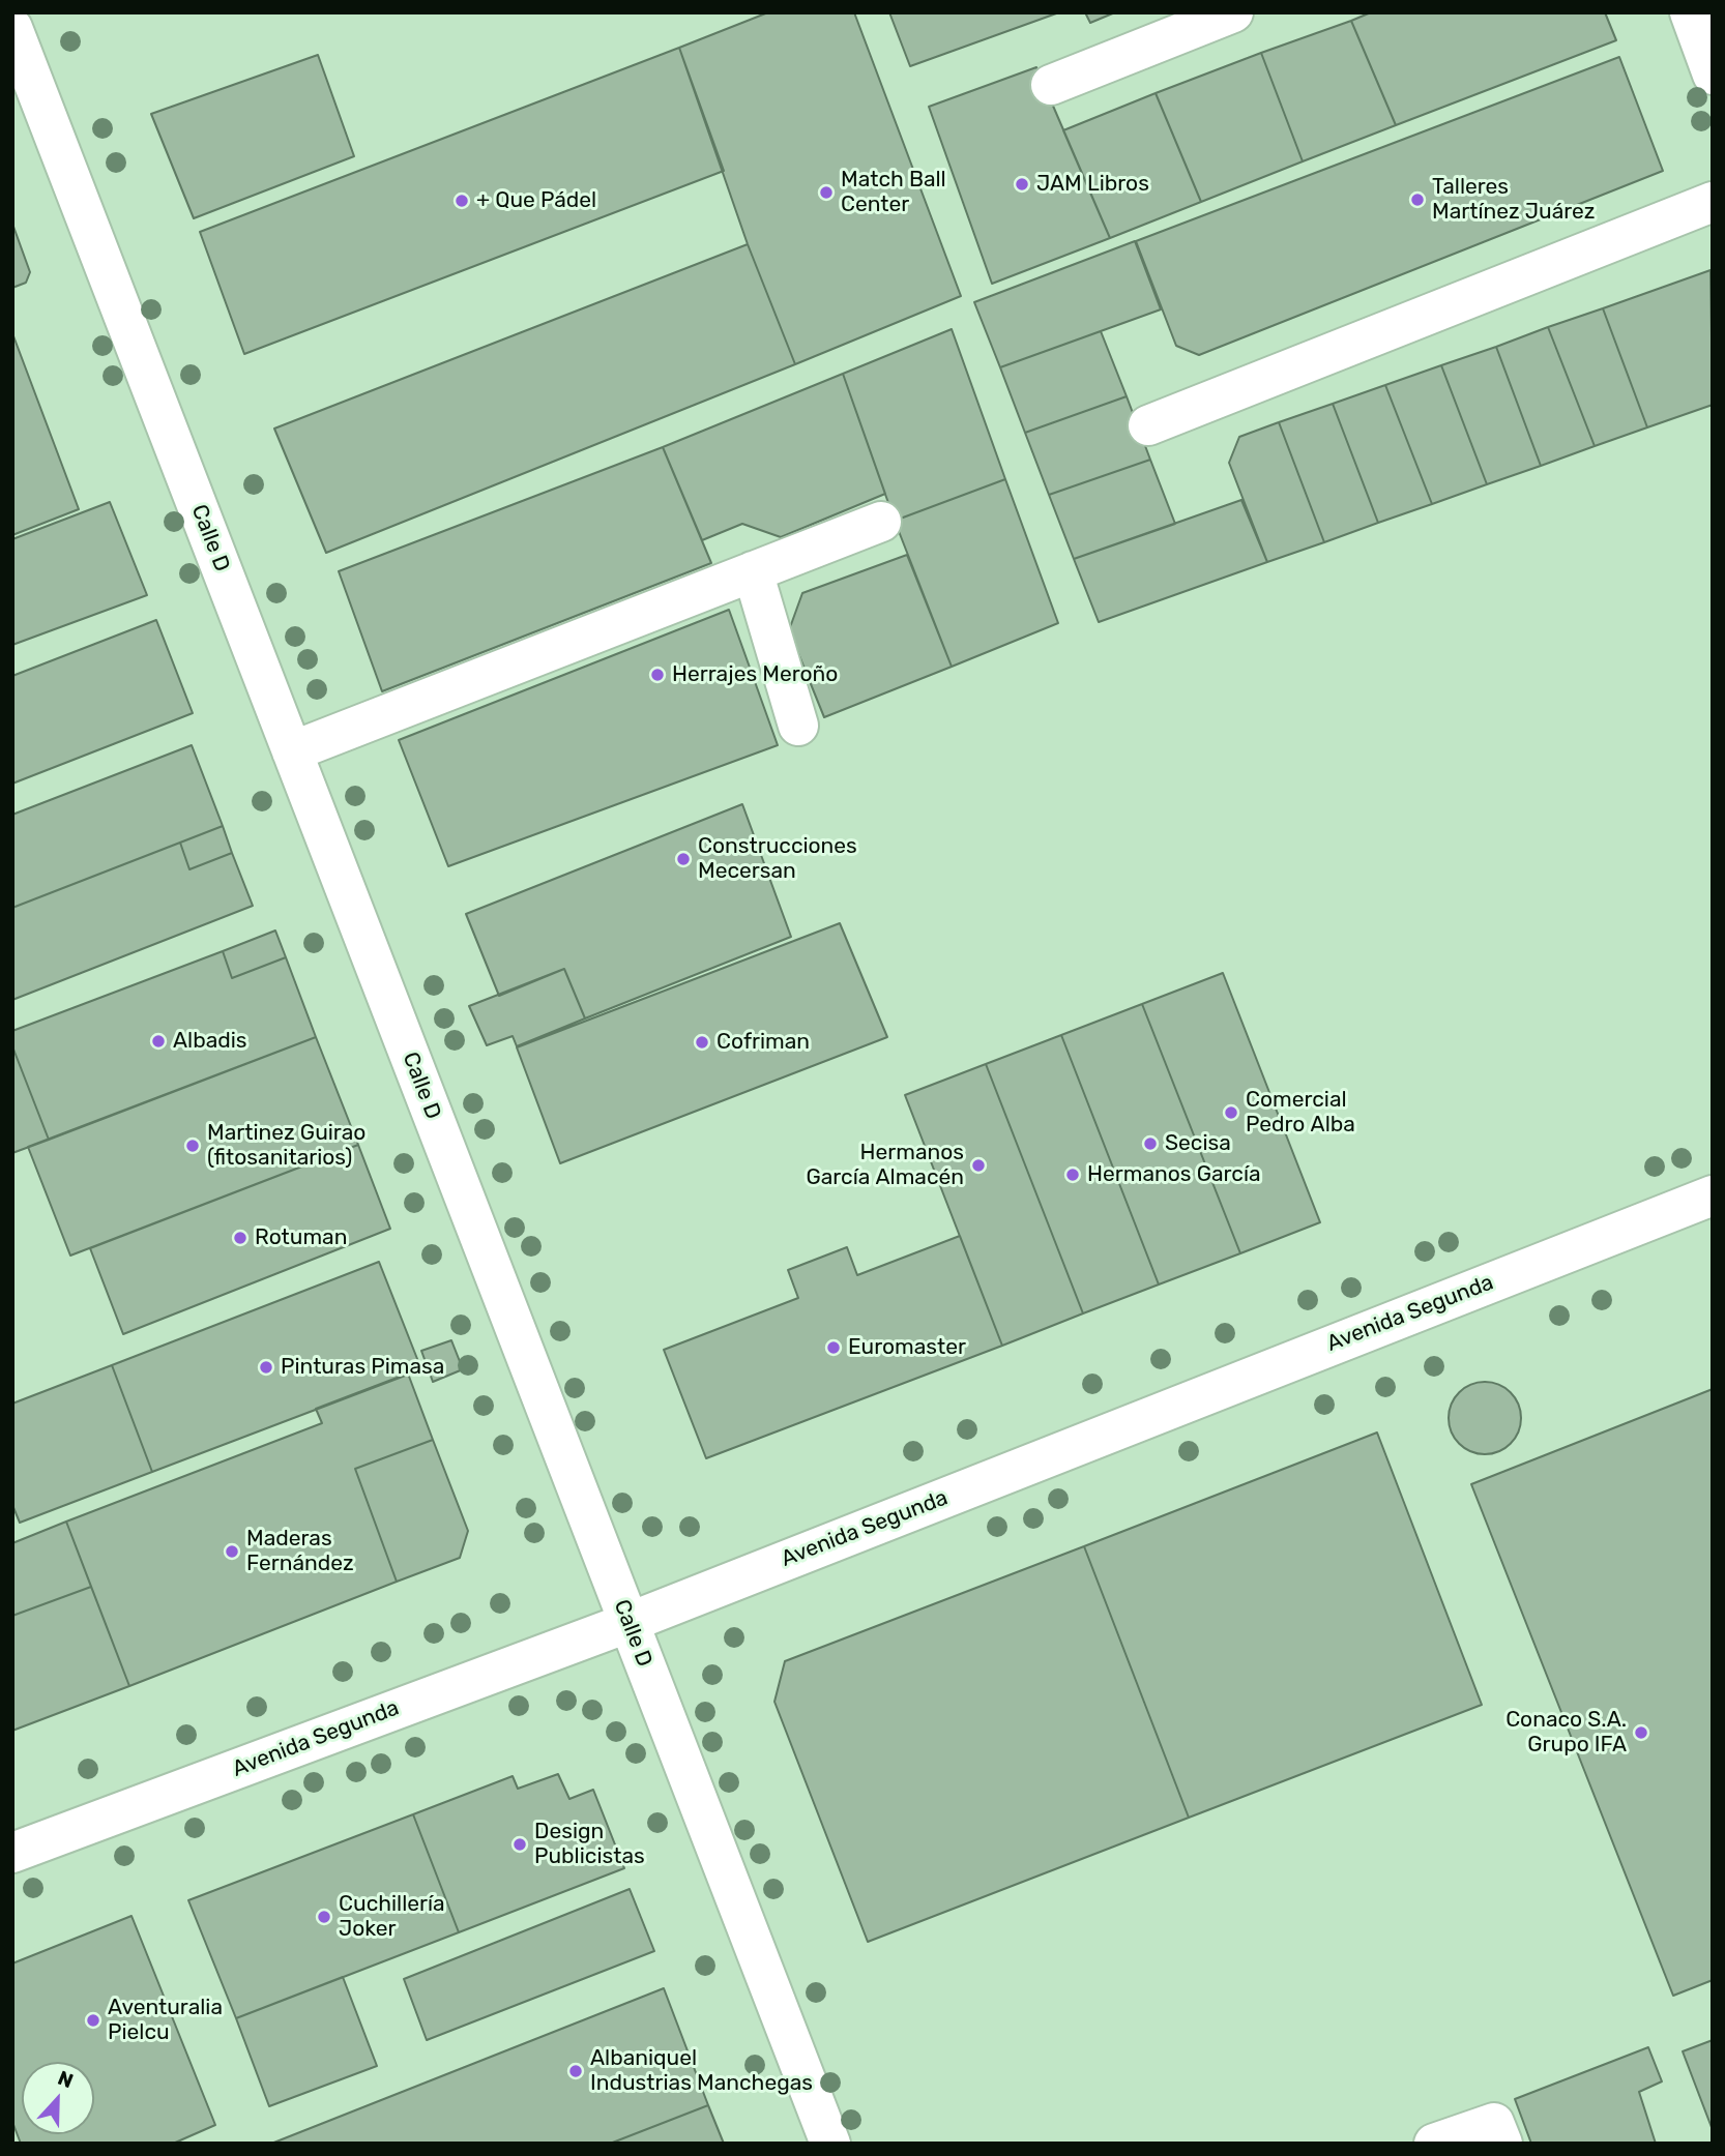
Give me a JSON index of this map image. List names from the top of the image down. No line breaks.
{"streets":{"street":["Calle D","Avenida Segunda"]},"crossings":[["Calle D","Avenida Segunda"]],"places":["JAM Libros","Match Ball Center","Talleres Martínez Juárez","+ Que Pádel","Herrajes Meroño","Construcciones Mecersan","Albadis","Cofriman","Comercial Pedro Alba","Secisa","Martinez Guirao (fitosanitarios)","Hermanos García Almacén","Hermanos García","Rotuman","Euromaster","Pinturas Pimasa","Maderas Fernández","Conaco S.A. Grupo IFA","Design Publicistas","Cuchillería Joker","Aventuralia Pielcu","Albaniquel Industrias Manchegas"],"north":"top"}
